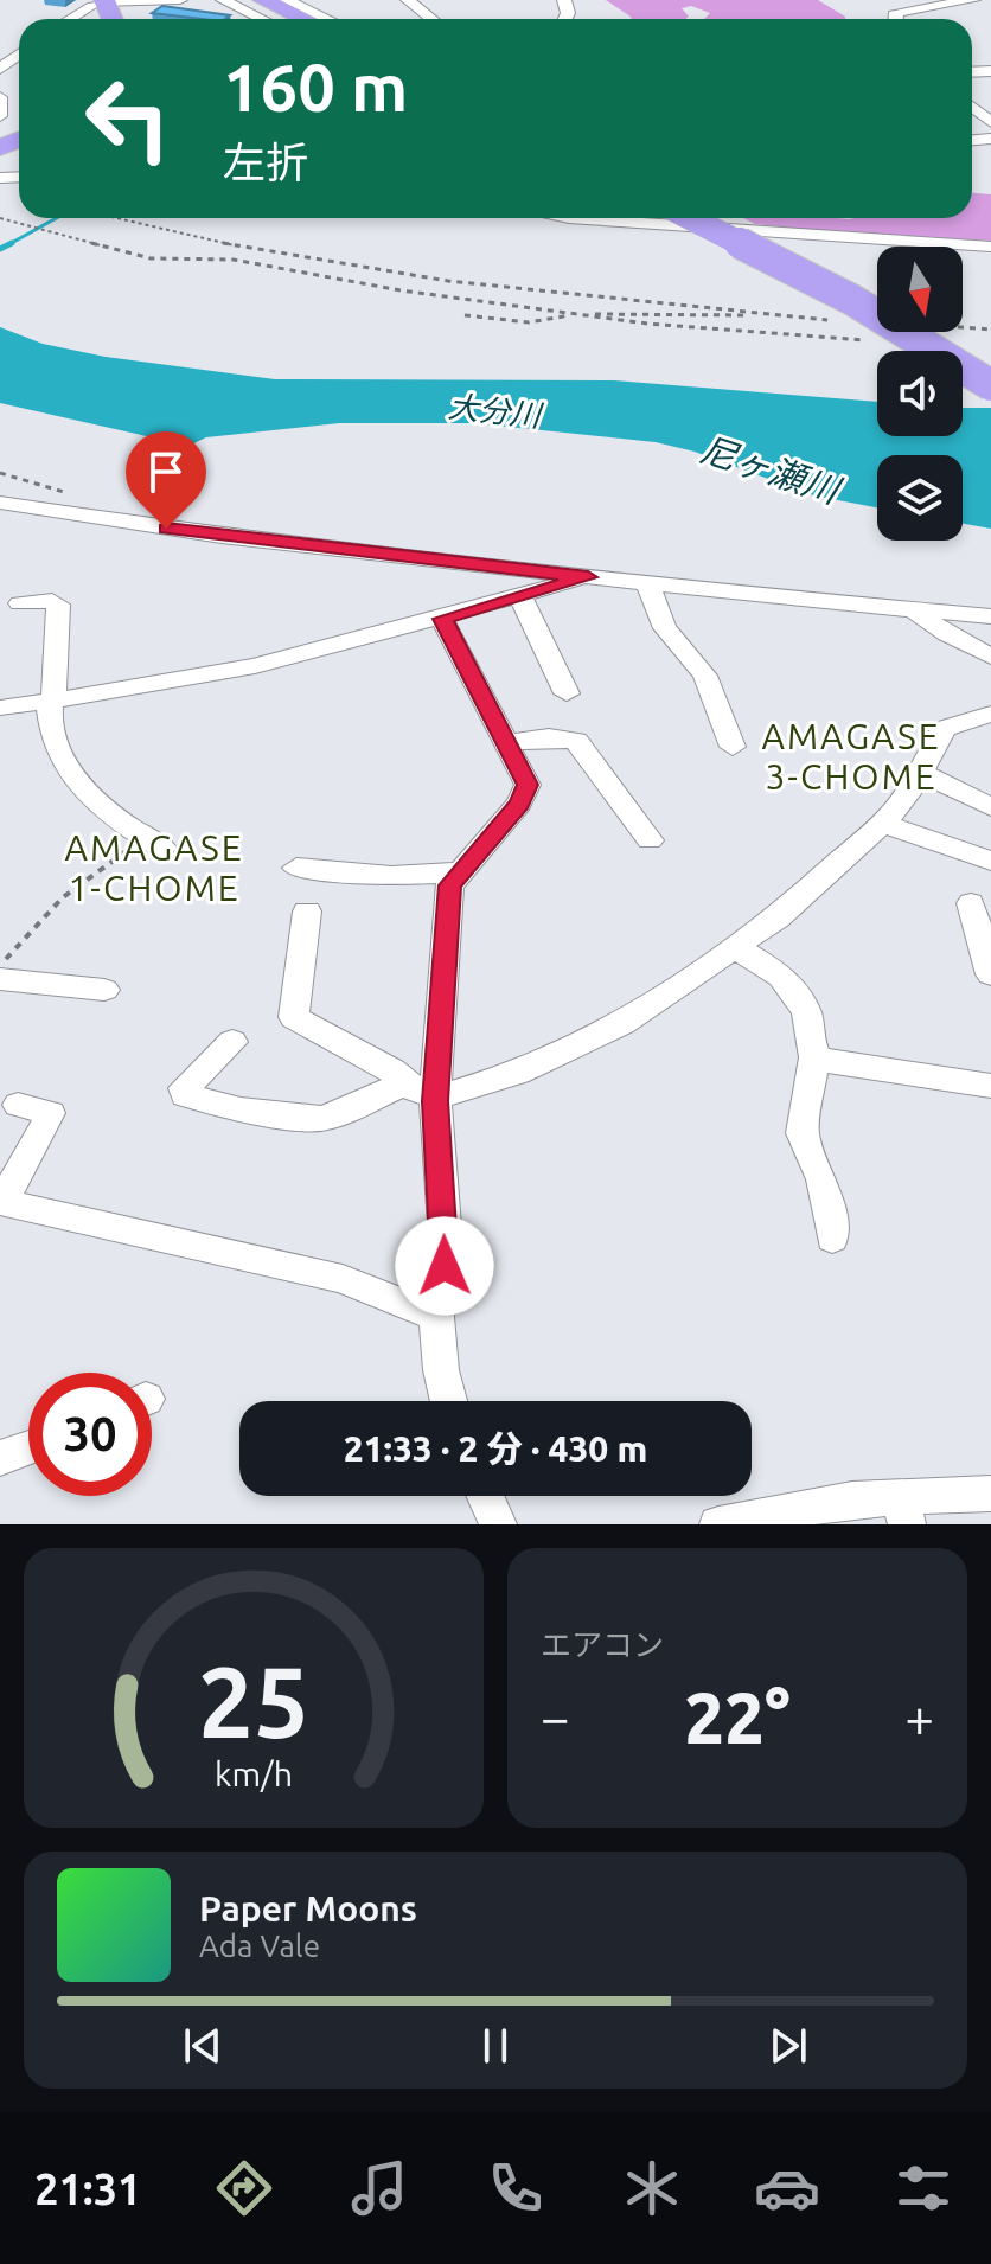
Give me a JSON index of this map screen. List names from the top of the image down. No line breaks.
{"districts":["AMAGASE 3-CHOME","AMAGASE 1-CHOME"],"water":["大分川","尼ヶ瀬川"],"north":"bottom","page":{"turn":["160 m","左折"],"limit":"30","trip":"21:33 · 2 分 · 430 m","tile":"エアコン","heat":["−","22°","+"],"song":["Paper Moons","Ada Vale"],"tabs":"21:31","gauge":["25","km/h"]}}
